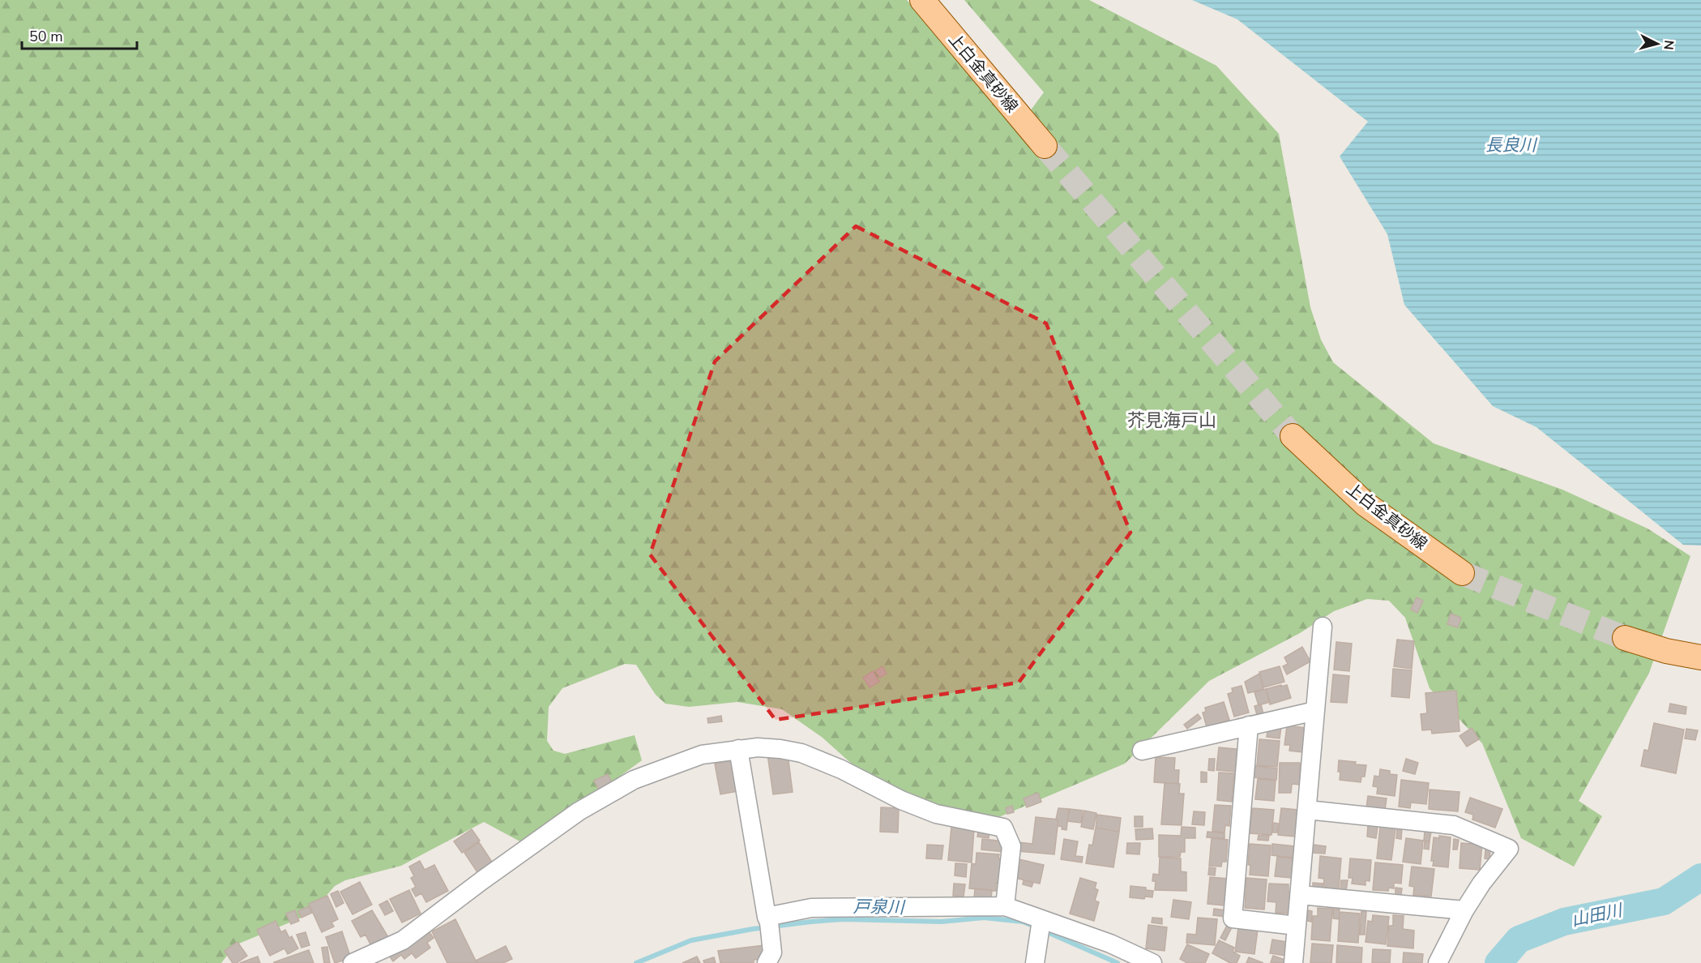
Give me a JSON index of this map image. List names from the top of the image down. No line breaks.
{"streets":{"main road":["上白金真砂線"]},"districts":["芥見海戸山"],"water":["長良川","戸泉川","山田川"],"scale_bar":"50 m","north":"right"}
